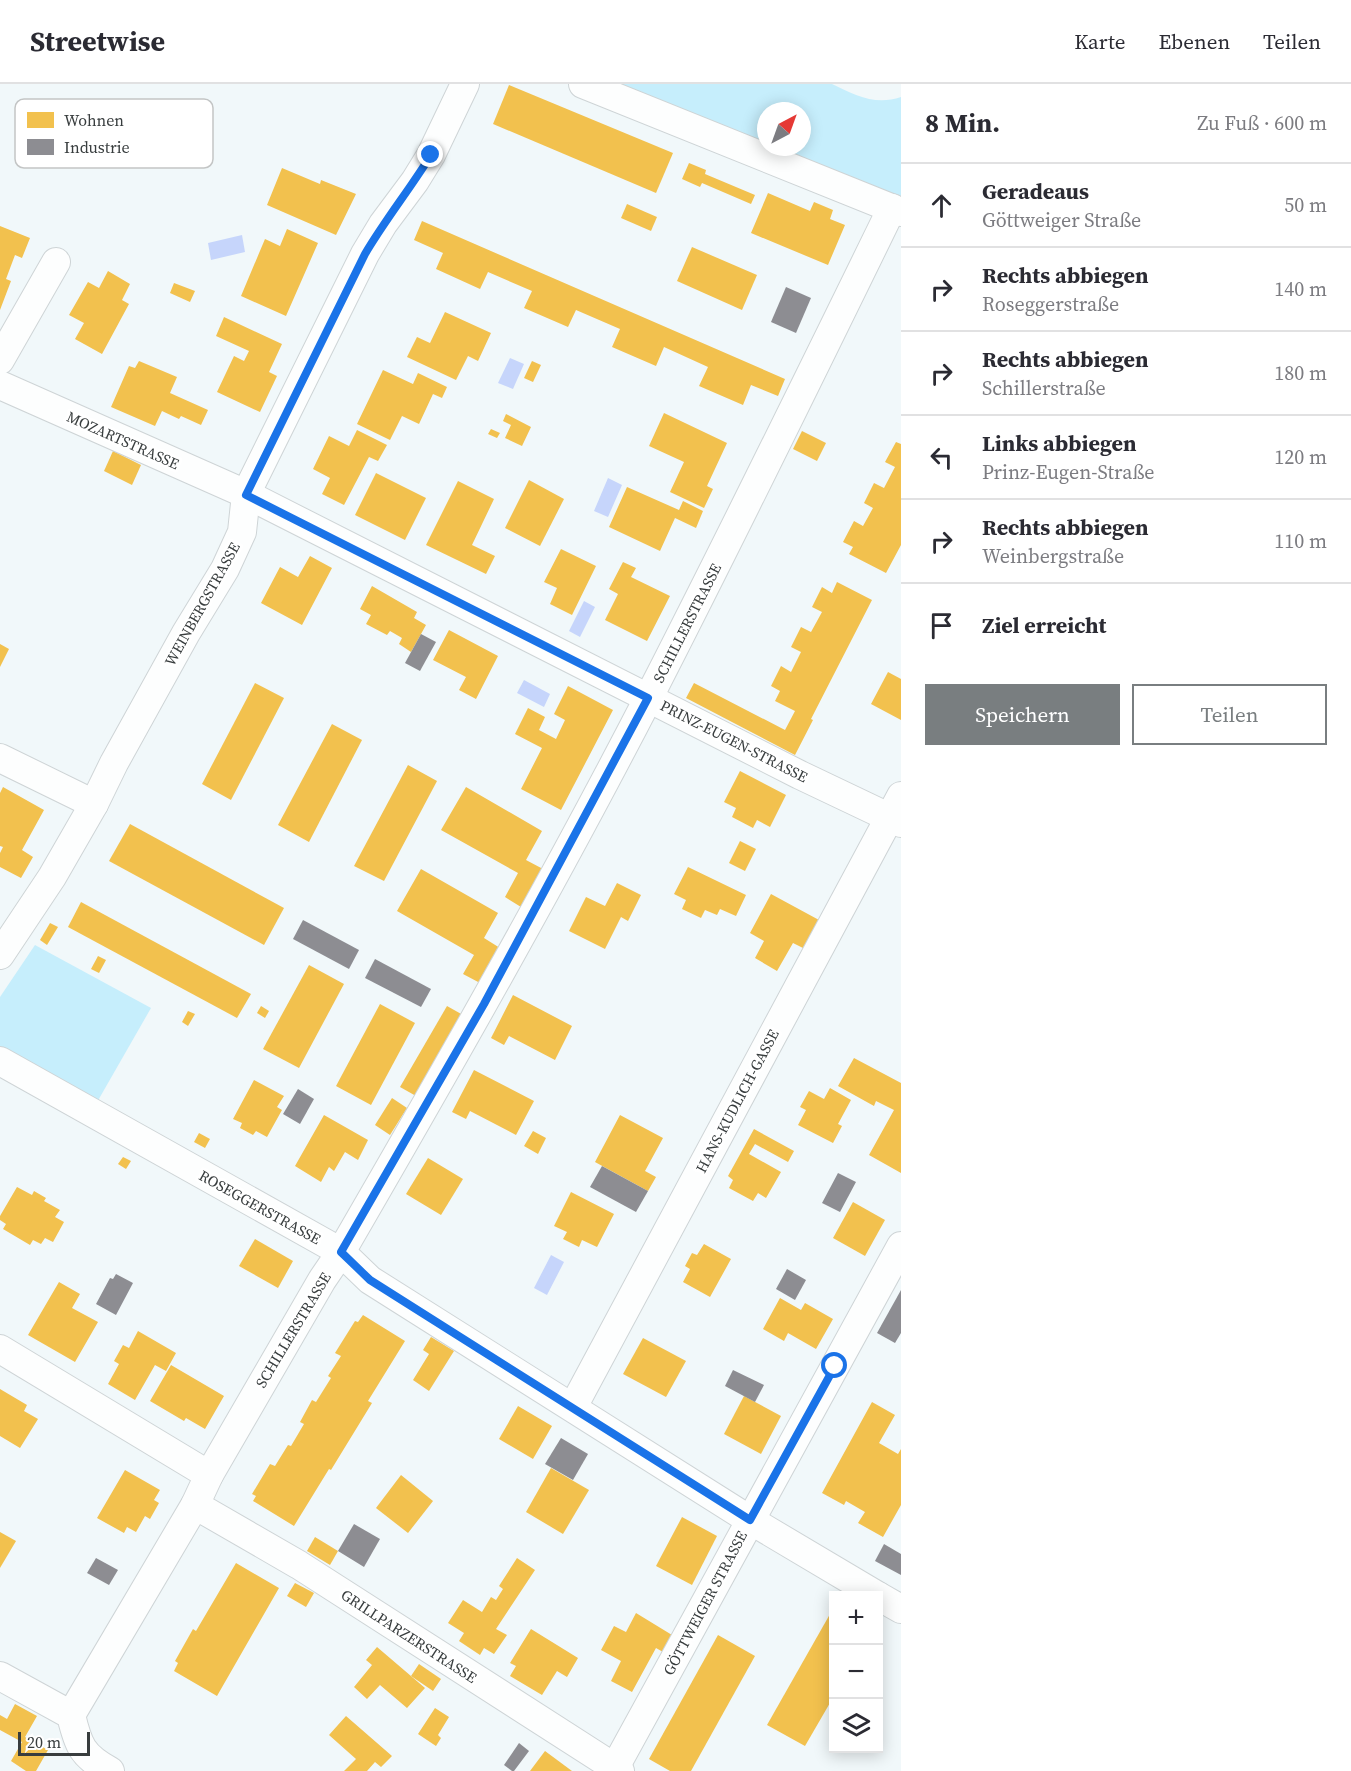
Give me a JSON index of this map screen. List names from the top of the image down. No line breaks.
{"streets":{"street":["MOZARTSTRASSE","WEINBERGSTRASSE","SCHILLERSTRASSE","PRINZ-EUGEN-STRASSE","HANS-KUDLICH-GASSE","ROSEGGERSTRASSE","GÖTTWEIGER STRASSE","GRILLPARZERSTRASSE"]},"crossings":[["MOZARTSTRASSE","WEINBERGSTRASSE"],["MOZARTSTRASSE","PRINZ-EUGEN-STRASSE"],["WEINBERGSTRASSE","PRINZ-EUGEN-STRASSE"],["SCHILLERSTRASSE","PRINZ-EUGEN-STRASSE"],["SCHILLERSTRASSE","ROSEGGERSTRASSE"],["SCHILLERSTRASSE","GRILLPARZERSTRASSE"],["PRINZ-EUGEN-STRASSE","HANS-KUDLICH-GASSE"],["HANS-KUDLICH-GASSE","ROSEGGERSTRASSE"],["ROSEGGERSTRASSE","GÖTTWEIGER STRASSE"],["GÖTTWEIGER STRASSE","GRILLPARZERSTRASSE"]],"legend":["Wohnen","Industrie"],"scale_bar":"20 m","north":"top right","page":{"header":"Streetwise","nav":["Karte","Ebenen","Teilen"],"heading":["8 Min.","Zu Fuß · 600 m"],"list":[["Geradeaus","Göttweiger Straße","50 m"],["Rechts abbiegen","Roseggerstraße","140 m"],["Rechts abbiegen","Schillerstraße","180 m"],["Links abbiegen","Prinz-Eugen-Straße","120 m"],["Rechts abbiegen","Weinbergstraße","110 m"],"Ziel erreicht"],"buttons":["Speichern","Teilen"],"map_buttons":["+","−"],"scale":"20 m"}}
